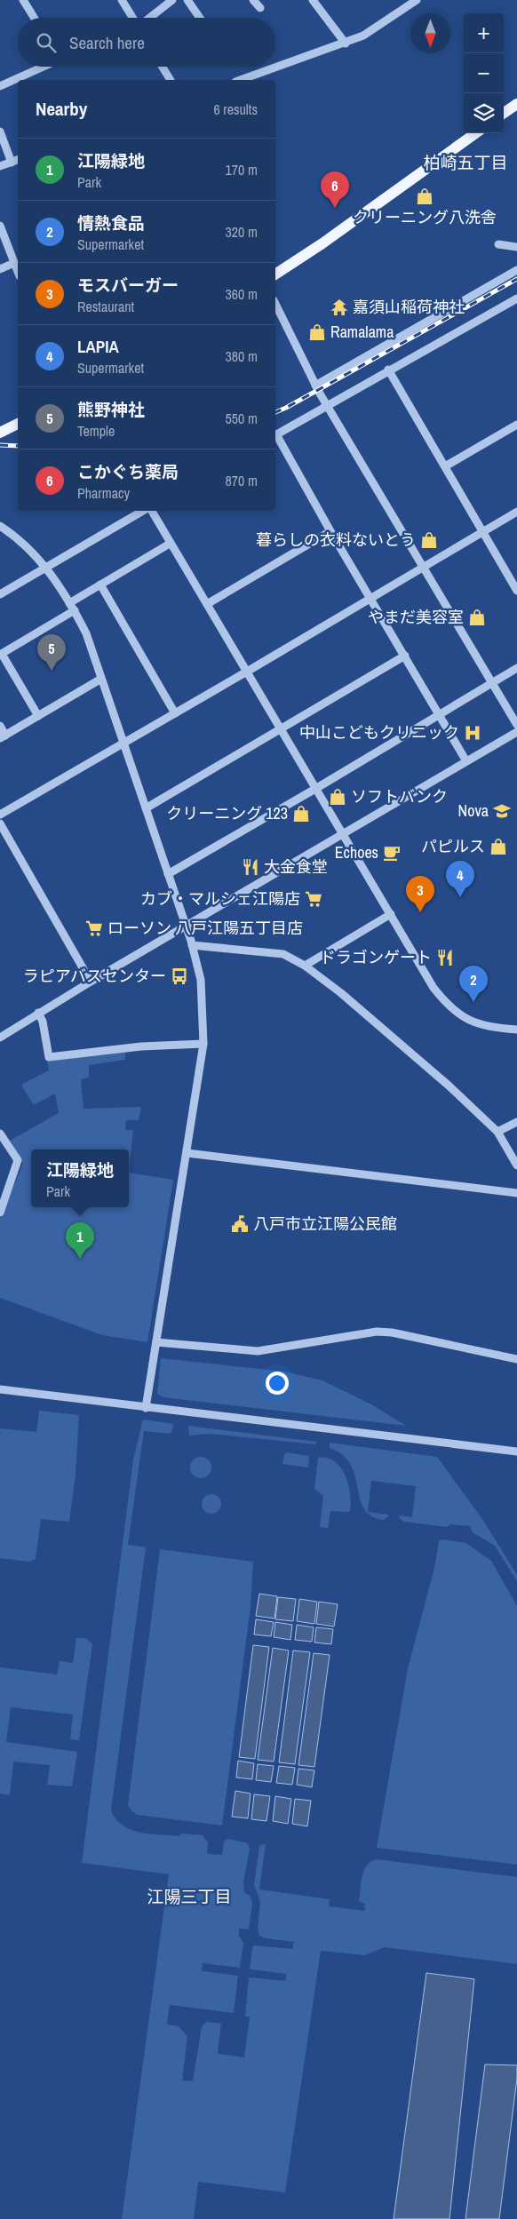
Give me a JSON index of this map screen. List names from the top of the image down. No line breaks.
{"districts":["柏崎五丁目","江陽三丁目"],"places":{"shop":["クリーニング八洗舎","Ramalama","暮らしの衣料ないとう","やまだ美容室","ソフトバンク","クリーニング 123","パピルス"],"temple":["嘉須山稲荷神社"],"hospital":["中山こどもクリニック"],"school or university":["Nova"],"cafe":["Echoes"],"restaurant":["大金食堂","ドラゴンゲート"],"supermarket":["カブ・マルシェ江陽店","ローソン 八戸江陽五丁目店"],"bus stop":["ラピアバスセンター"],"public building":["八戸市立江陽公民館"]},"north":"bottom","page":{"map_buttons":["+","−"],"search":"Search here","heading":["Nearby","6 results"],"list":[{"mark":"1","name":"江陽緑地","note":"Park","value":"170 m"},{"mark":"2","name":"情熱食品","note":"Supermarket","value":"320 m"},{"mark":"3","name":"モスバーガー","note":"Restaurant","value":"360 m"},{"mark":"4","name":"LAPIA","note":"Supermarket","value":"380 m"},{"mark":"5","name":"熊野神社","note":"Temple","value":"550 m"},{"mark":"6","name":"こかぐち薬局","note":"Pharmacy","value":"870 m"}],"pins":["6","5","4","3","2","1"],"popup":["江陽緑地","Park"]}}
